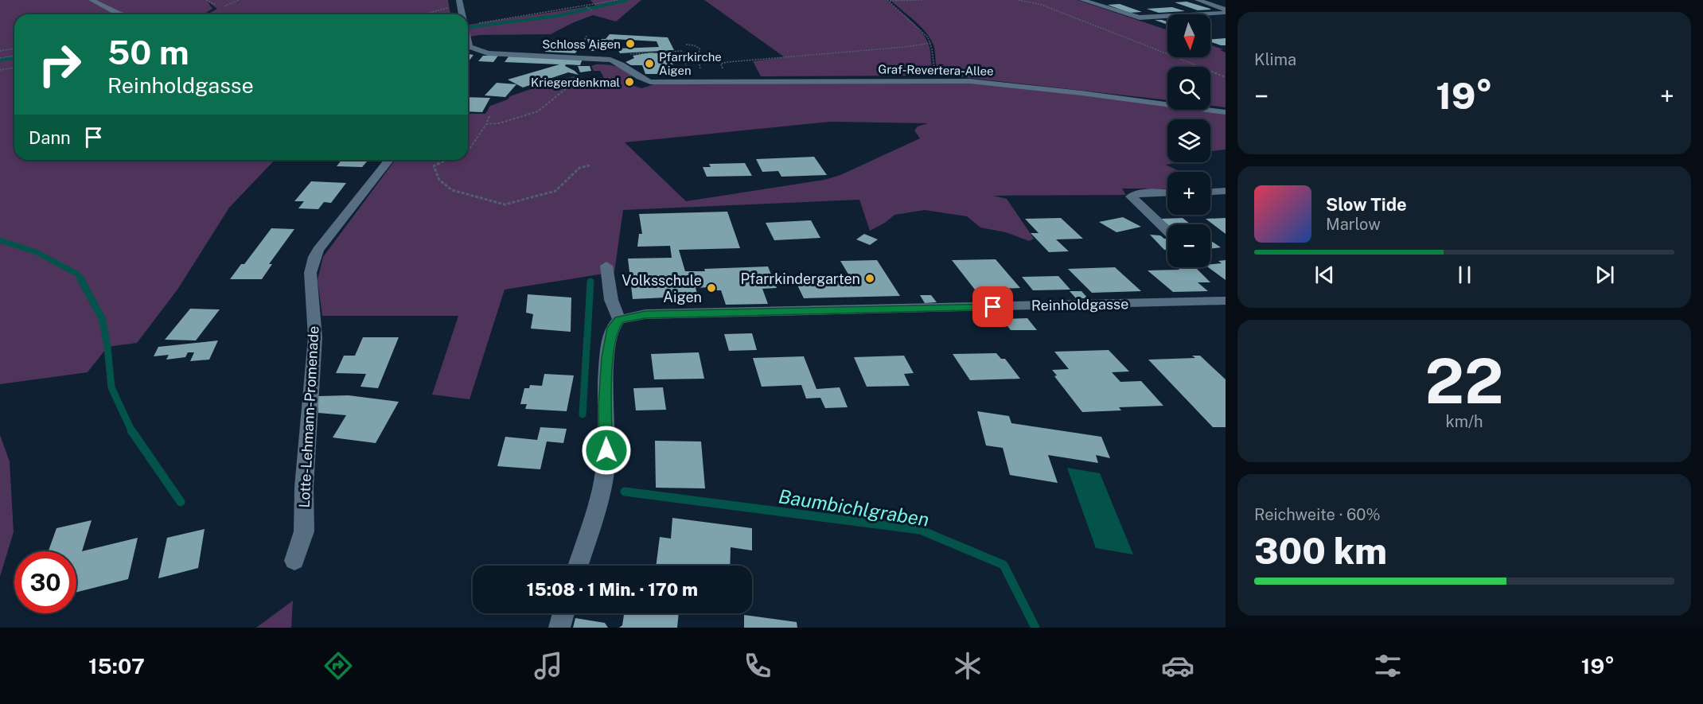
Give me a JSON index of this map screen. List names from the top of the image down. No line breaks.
{"streets":{"street":["Graf-Revertera-Allee","Reinholdgasse","Lotte-Lehmann-Promenade"]},"water":["Baumbichlgraben"],"places":["Schloss Aigen","Pfarrkirche Aigen","Kriegerdenkmal","Pfarrkindergarten","Volksschule Aigen"],"north":"bottom","page":{"tile":["Klima",["22","km/h"],["Reichweite · 60%","300 km"]],"map_buttons":["+","−"],"turn":["50 m","Reinholdgasse"],"heat":["−","19°","+"],"then":"Dann","song":["Slow Tide","Marlow"],"limit":"30","trip":"15:08 · 1 Min. · 170 m","tabs":["15:07","19°"]}}
